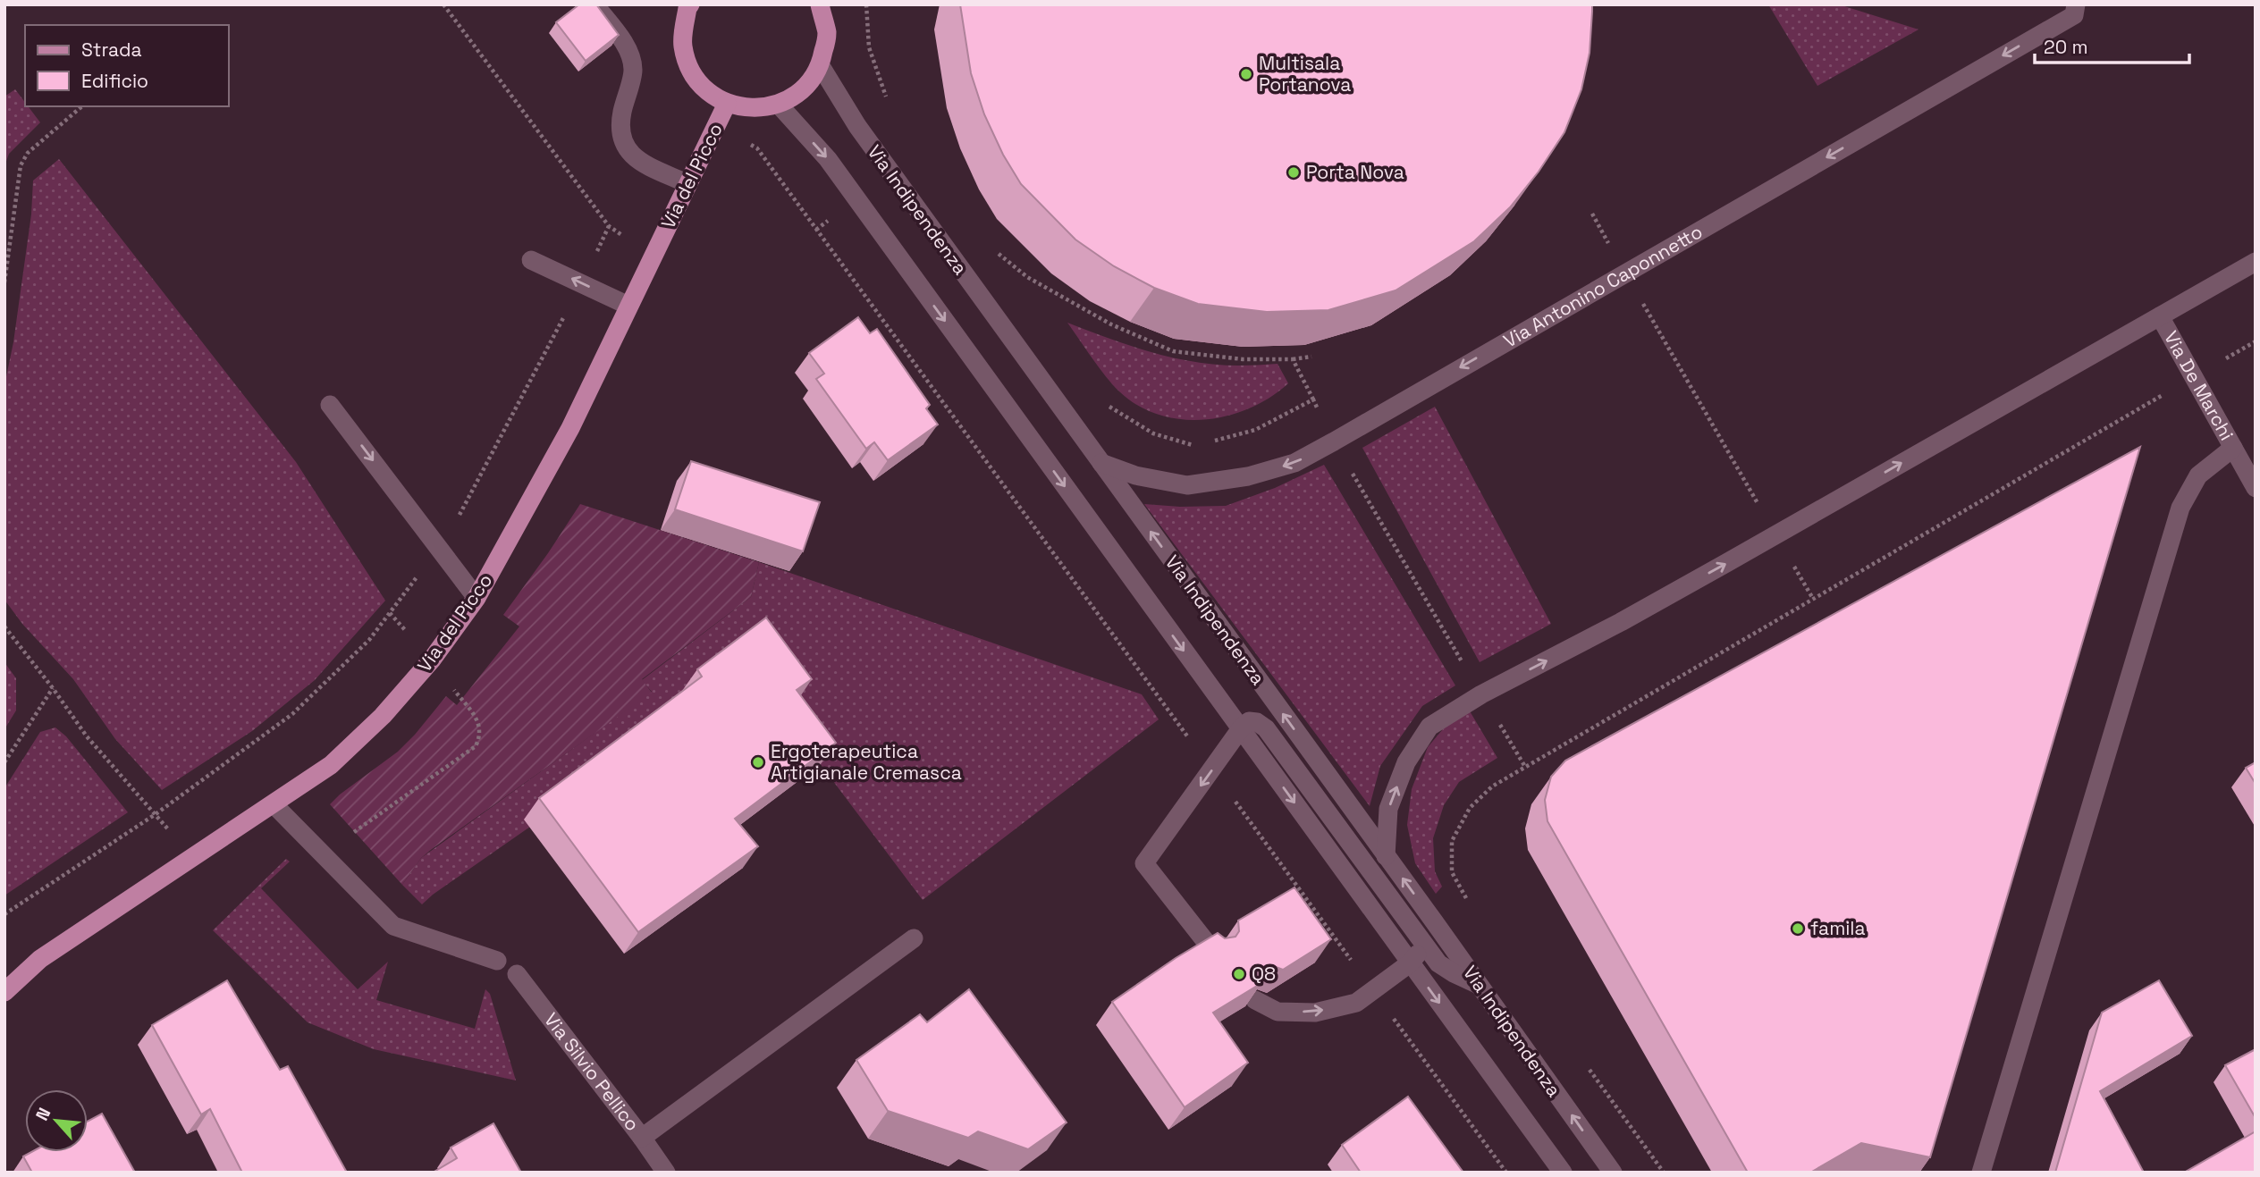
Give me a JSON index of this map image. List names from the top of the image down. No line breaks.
{"streets":{"main road":["Via del Picco"],"street":["Via Indipendenza","Via Antonino Caponnetto","Via De Marchi","Via Silvio Pellico"]},"crossings":[["Via Indipendenza","Via Antonino Caponnetto"]],"one_way":["Via Antonino Caponnetto"],"places":["Multisala Portanova","Porta Nova","Ergoterapeutica Artigianale Cremasca","famila","Q8"],"legend":["Strada","Edificio"],"scale_bar":"20 m","north":"top left"}
